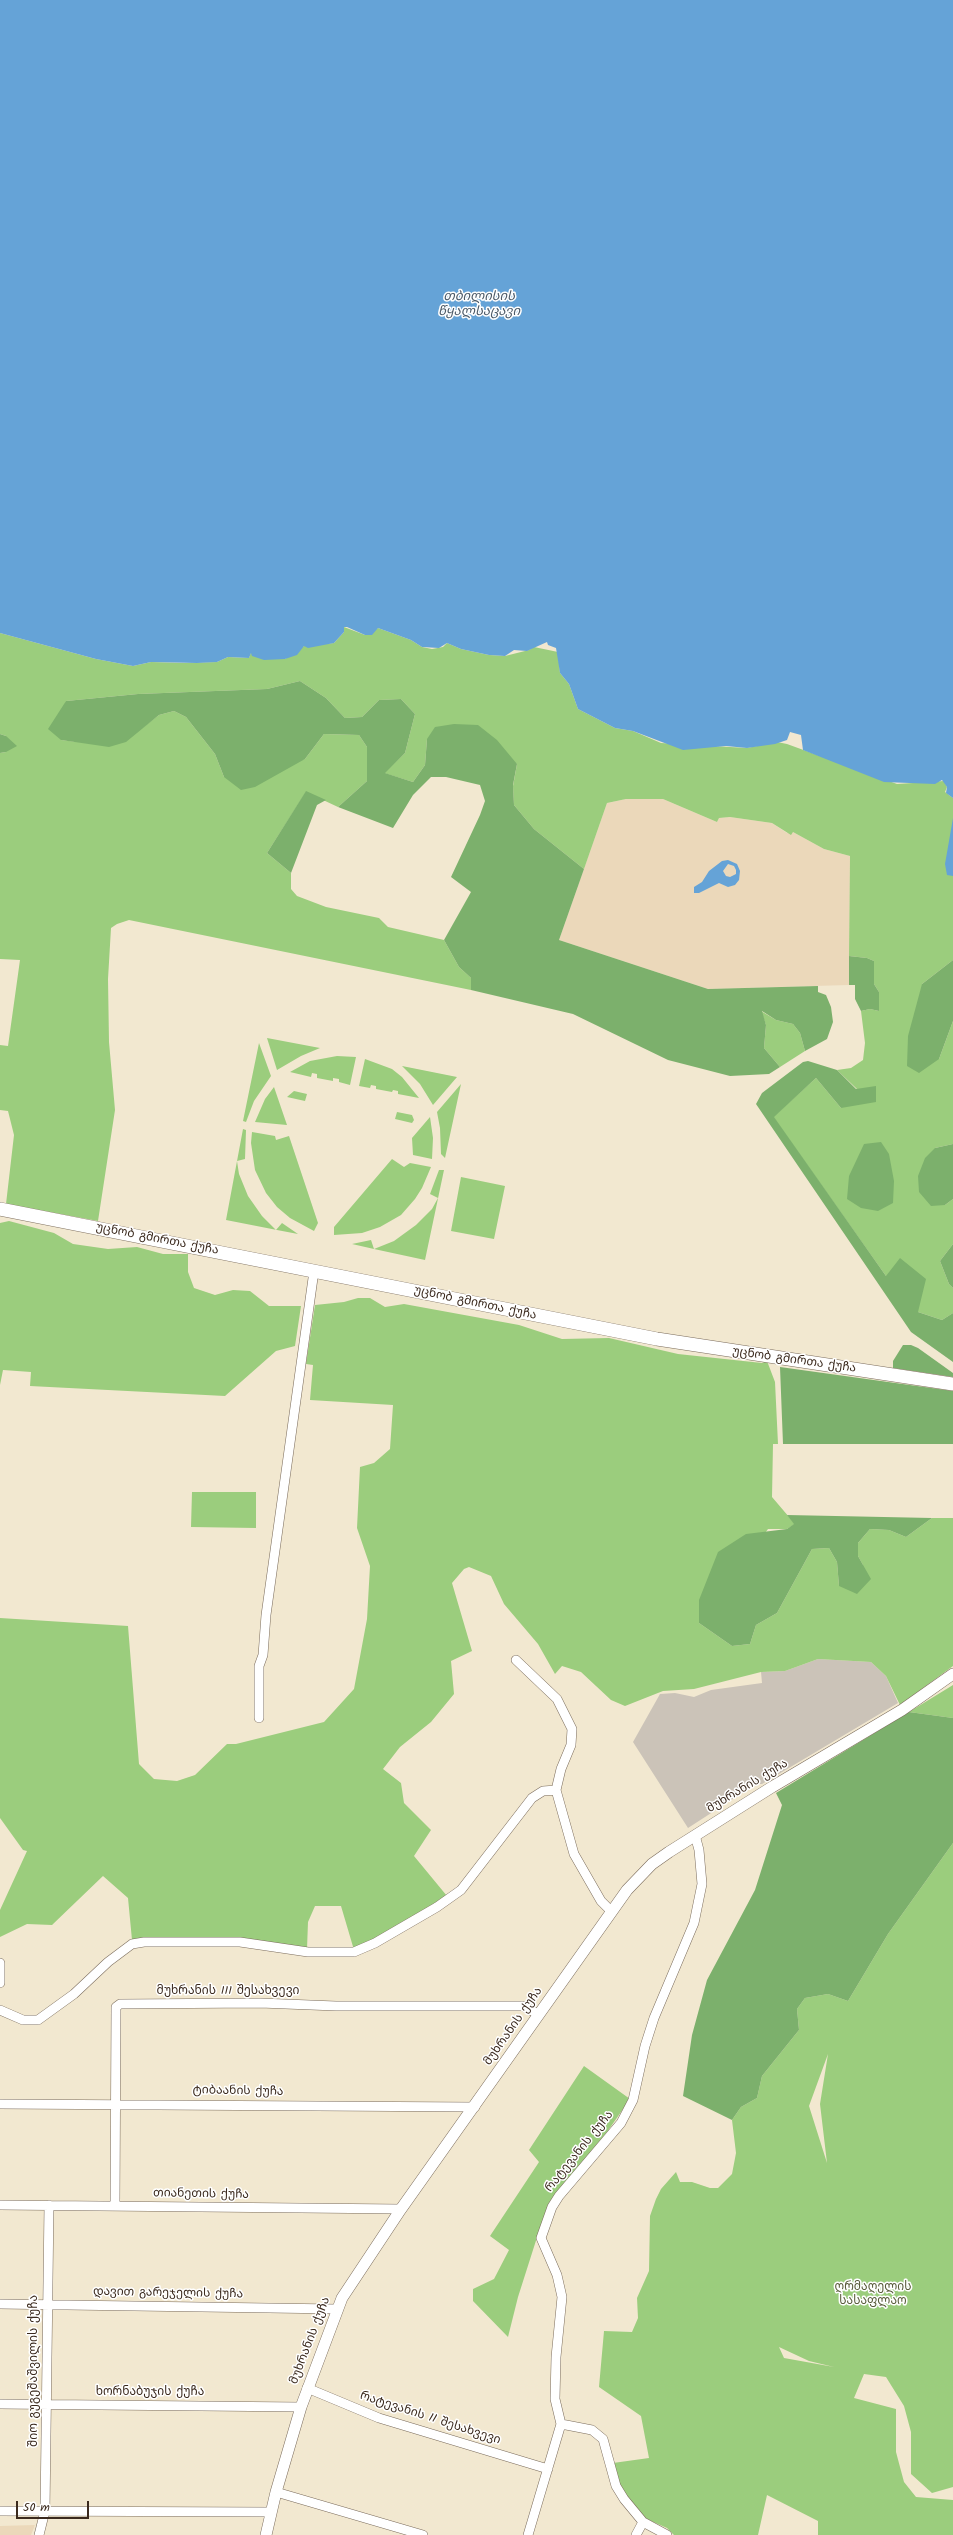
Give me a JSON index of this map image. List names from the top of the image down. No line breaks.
{"streets":{"main road":["უცნობ გმირთა ქუჩა"],"street":["მუხრანის ქუჩა","მუხრანის III შესახვევი","ტიბაანის ქუჩა","რატევანის ქუჩა","თიანეთის ქუჩა","დავით გარეჯელის ქუჩა","შიო გუგეშაშვილის ქუჩა","ხორნაბუჯის ქუჩა","რატევანის II შესახვევი"]},"crossings":[["მუხრანის ქუჩა","მუხრანის III შესახვევი"],["მუხრანის ქუჩა","ტიბაანის ქუჩა"],["მუხრანის ქუჩა","რატევანის ქუჩა"],["მუხრანის ქუჩა","თიანეთის ქუჩა"],["მუხრანის ქუჩა","დავით გარეჯელის ქუჩა"],["მუხრანის ქუჩა","ხორნაბუჯის ქუჩა"],["მუხრანის ქუჩა","რატევანის II შესახვევი"],["მუხრანის III შესახვევი","ტიბაანის ქუჩა"],["მუხრანის III შესახვევი","თიანეთის ქუჩა"],["რატევანის ქუჩა","რატევანის II შესახვევი"],["თიანეთის ქუჩა","შიო გუგეშაშვილის ქუჩა"],["დავით გარეჯელის ქუჩა","შიო გუგეშაშვილის ქუჩა"],["შიო გუგეშაშვილის ქუჩა","ხორნაბუჯის ქუჩა"]],"water":["თბილისის წყალსაცავი"],"parks":["ღრმაღელის სასაფლაო"],"scale_bar":"50 m"}
